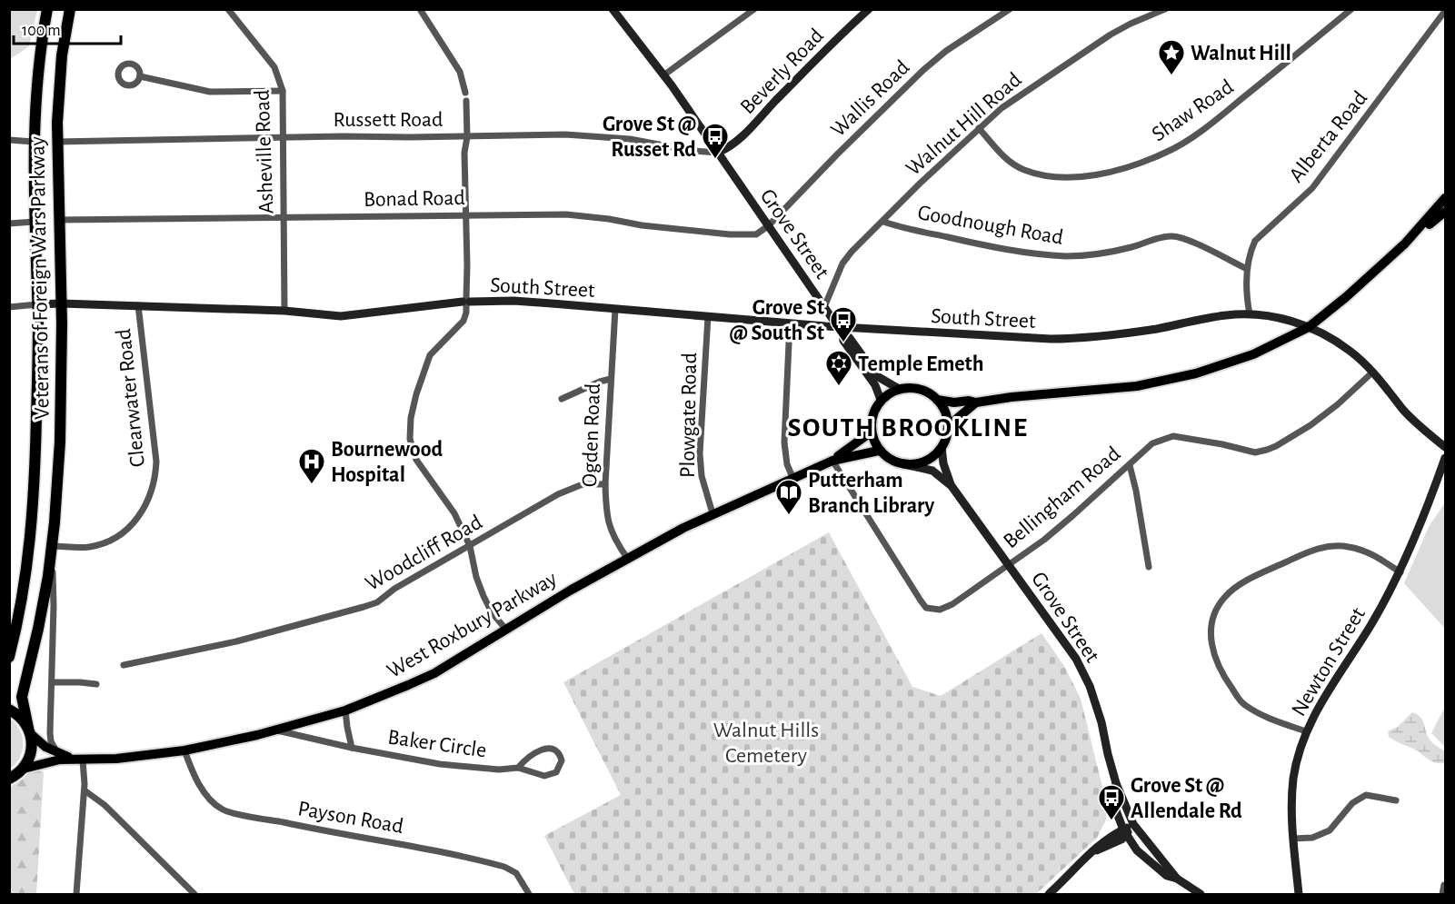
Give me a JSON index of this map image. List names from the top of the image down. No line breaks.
{"streets":{"highway":["Veterans of Foreign Wars Parkway"],"main road":["West Roxbury Parkway"],"street":["Beverly Road","Wallis Road","Shaw Road","Russett Road","Walnut Hill Road","Alberta Road","Asheville Road","Bonad Road","Goodnough Road","Grove Street","South Street","Clearwater Road","Plowgate Road","Ogden Road","Bellingham Road","Woodcliff Road","Newton Street","Baker Circle","Payson Road"]},"crossings":[["Beverly Road","Russett Road"],["Beverly Road","Grove Street"],["Wallis Road","Bonad Road"],["Wallis Road","Grove Street"],["Shaw Road","Walnut Hill Road"],["Russett Road","Asheville Road"],["Russett Road","Grove Street"],["Russett Road","Veterans of Foreign Wars Parkway"],["Walnut Hill Road","Goodnough Road"],["Walnut Hill Road","Grove Street"],["Alberta Road","Goodnough Road"],["Alberta Road","South Street"],["Asheville Road","Bonad Road"],["Asheville Road","South Street"],["Bonad Road","Grove Street"],["Bonad Road","Veterans of Foreign Wars Parkway"],["Grove Street","South Street"],["Grove Street","Bellingham Road"],["Grove Street","West Roxbury Parkway"],["Veterans of Foreign Wars Parkway","South Street"],["Veterans of Foreign Wars Parkway","Clearwater Road"],["Veterans of Foreign Wars Parkway","West Roxbury Parkway"],["South Street","Clearwater Road"],["South Street","Plowgate Road"],["South Street","Ogden Road"],["South Street","Bellingham Road"],["Plowgate Road","West Roxbury Parkway"],["Ogden Road","Woodcliff Road"],["Ogden Road","West Roxbury Parkway"],["Bellingham Road","West Roxbury Parkway"],["West Roxbury Parkway","Baker Circle"],["West Roxbury Parkway","Payson Road"]],"districts":["SOUTH BROOKLINE"],"parks":["Walnut Hills Cemetery"],"places":{"place":["Walnut Hill"],"bus stop":["Grove St @ Russet Rd","Grove St @ South St","Grove St @ Allendale Rd"],"synagogue":["Temple Emeth"],"hospital":["Bournewood Hospital"],"library":["Putterham Branch Library"]},"scale_bar":"100 m"}
